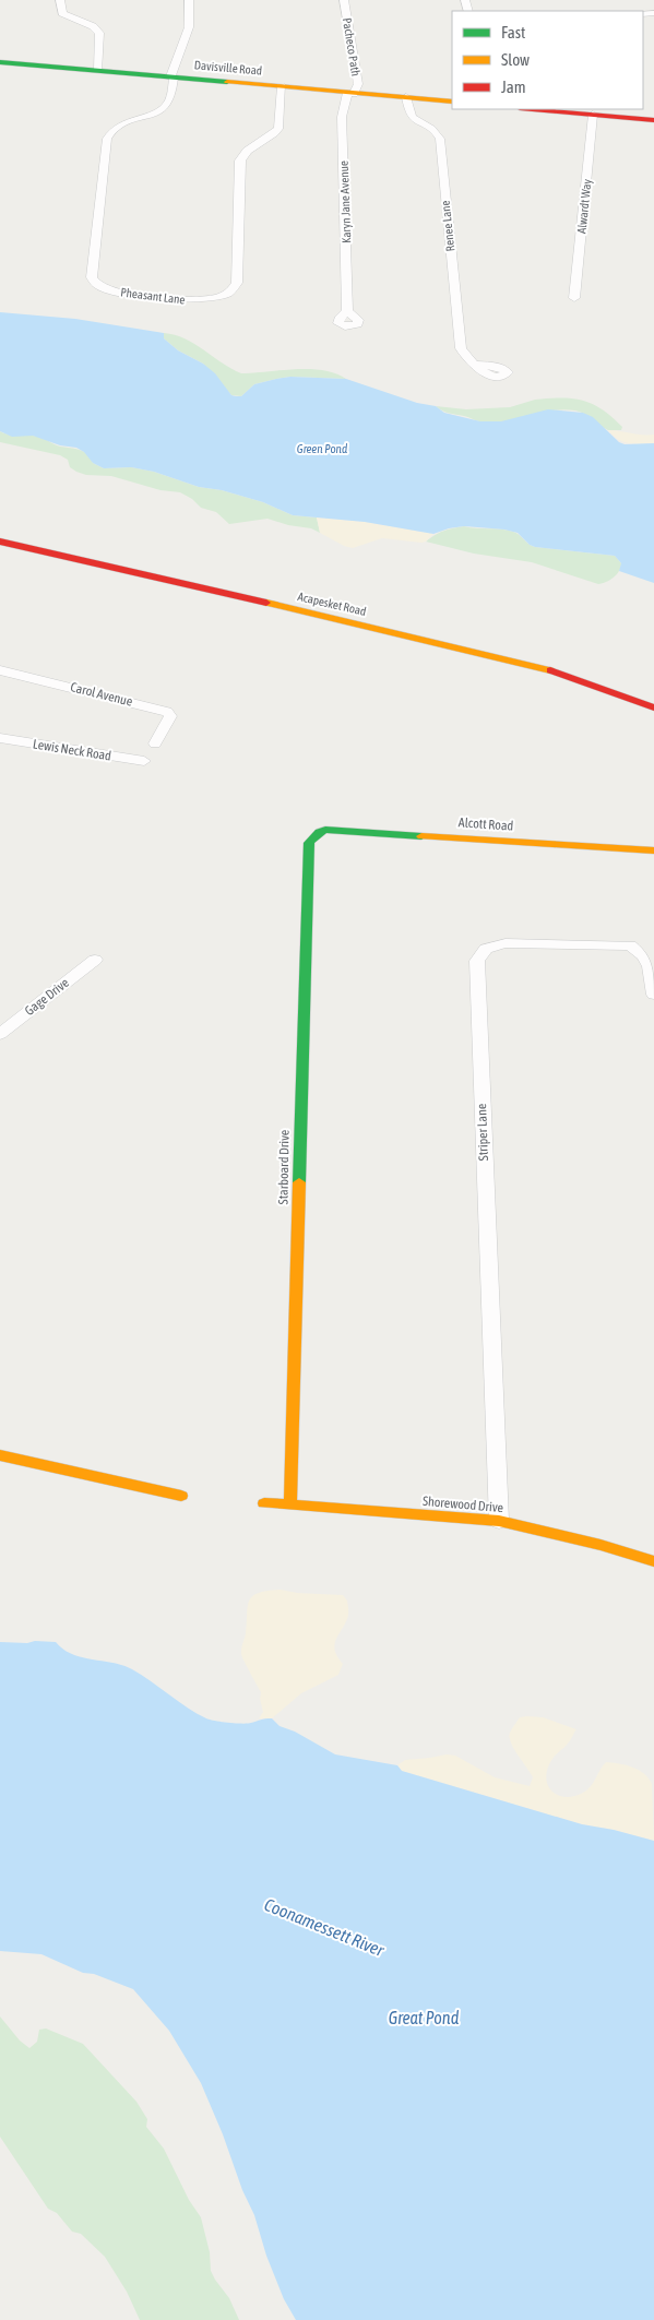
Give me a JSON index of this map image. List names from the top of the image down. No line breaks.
{"streets":{"main road":["Davisville Road","Acapesket Road","Alcott Road","Starboard Drive","Shorewood Drive"],"street":["Pacheco Path","Karyn Jane Avenue","Alwardt Way","Renee Lane","Pheasant Lane","Carol Avenue","Lewis Neck Road","Gage Drive","Striper Lane"]},"crossings":[["Pacheco Path","Davisville Road"],["Pacheco Path","Karyn Jane Avenue"],["Davisville Road","Karyn Jane Avenue"],["Davisville Road","Renee Lane"],["Davisville Road","Pheasant Lane"],["Alcott Road","Starboard Drive"],["Striper Lane","Shorewood Drive"],["Starboard Drive","Shorewood Drive"]],"water":["Green Pond","Coonamessett River","Great Pond"],"legend":["Fast","Slow","Jam"]}
